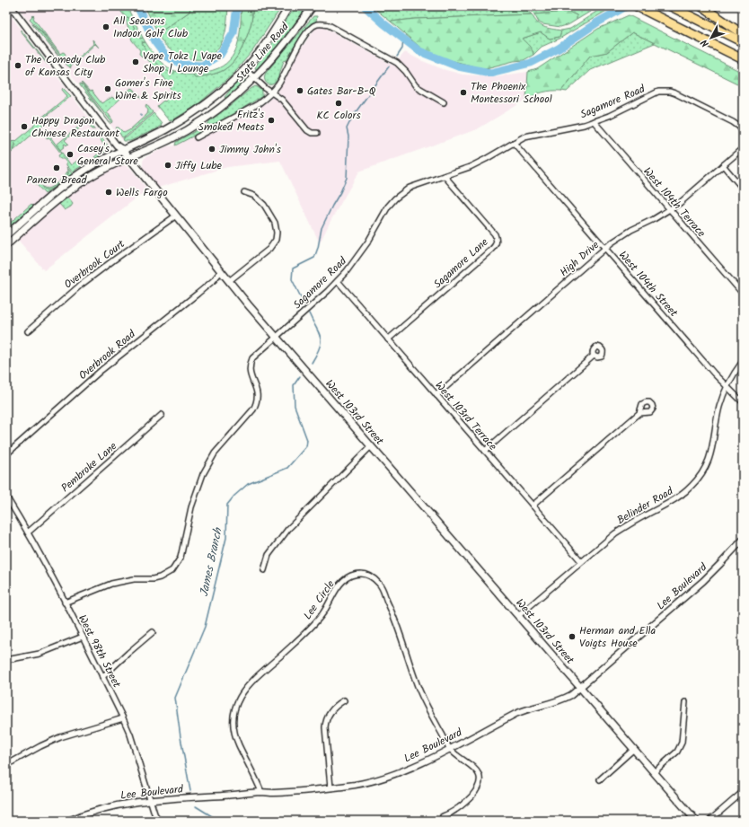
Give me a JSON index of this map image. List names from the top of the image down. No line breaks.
{"streets":{"main road":["State Line Road","West 103rd Street"],"street":["Sagamore Road","West 104th Terrace","High Drive","Sagamore Lane","Overbrook Court","West 104th Street","Overbrook Road","West 103rd Terrace","Pembroke Lane","Belinder Road","Lee Boulevard","Lee Circle","West 98th Street"]},"crossings":[["State Line Road","West 103rd Street"],["Sagamore Road","West 104th Terrace"],["Sagamore Road","Sagamore Lane"],["Sagamore Road","West 104th Street"],["Sagamore Road","West 103rd Street"],["Sagamore Road","West 103rd Terrace"],["Sagamore Road","West 98th Street"],["West 104th Terrace","High Drive"],["High Drive","West 104th Street"],["High Drive","West 103rd Terrace"],["Sagamore Lane","West 103rd Terrace"],["Overbrook Court","West 103rd Street"],["West 104th Street","Belinder Road"],["Overbrook Road","West 103rd Street"],["West 103rd Street","Belinder Road"],["West 103rd Street","Lee Boulevard"],["West 103rd Terrace","Belinder Road"],["Pembroke Lane","West 98th Street"],["Lee Boulevard","Lee Circle"],["Lee Boulevard","West 98th Street"]],"water":["James Branch"],"places":["All Seasons Indoor Golf Club","Vape Tokz | Vape Shop | Lounge","The Comedy Club of Kansas City","Gomer's Fine Wine & Spirits","Gates Bar-B-Q","The Phoenix Montessori School","KC Colors","Fritz's Smoked Meats","Happy Dragon Chinese Restaurant","Jimmy John's","Casey's General Store","Jiffy Lube","Panera Bread","Wells Fargo","Herman and Ella Voigts House"],"north":"bottom left"}
